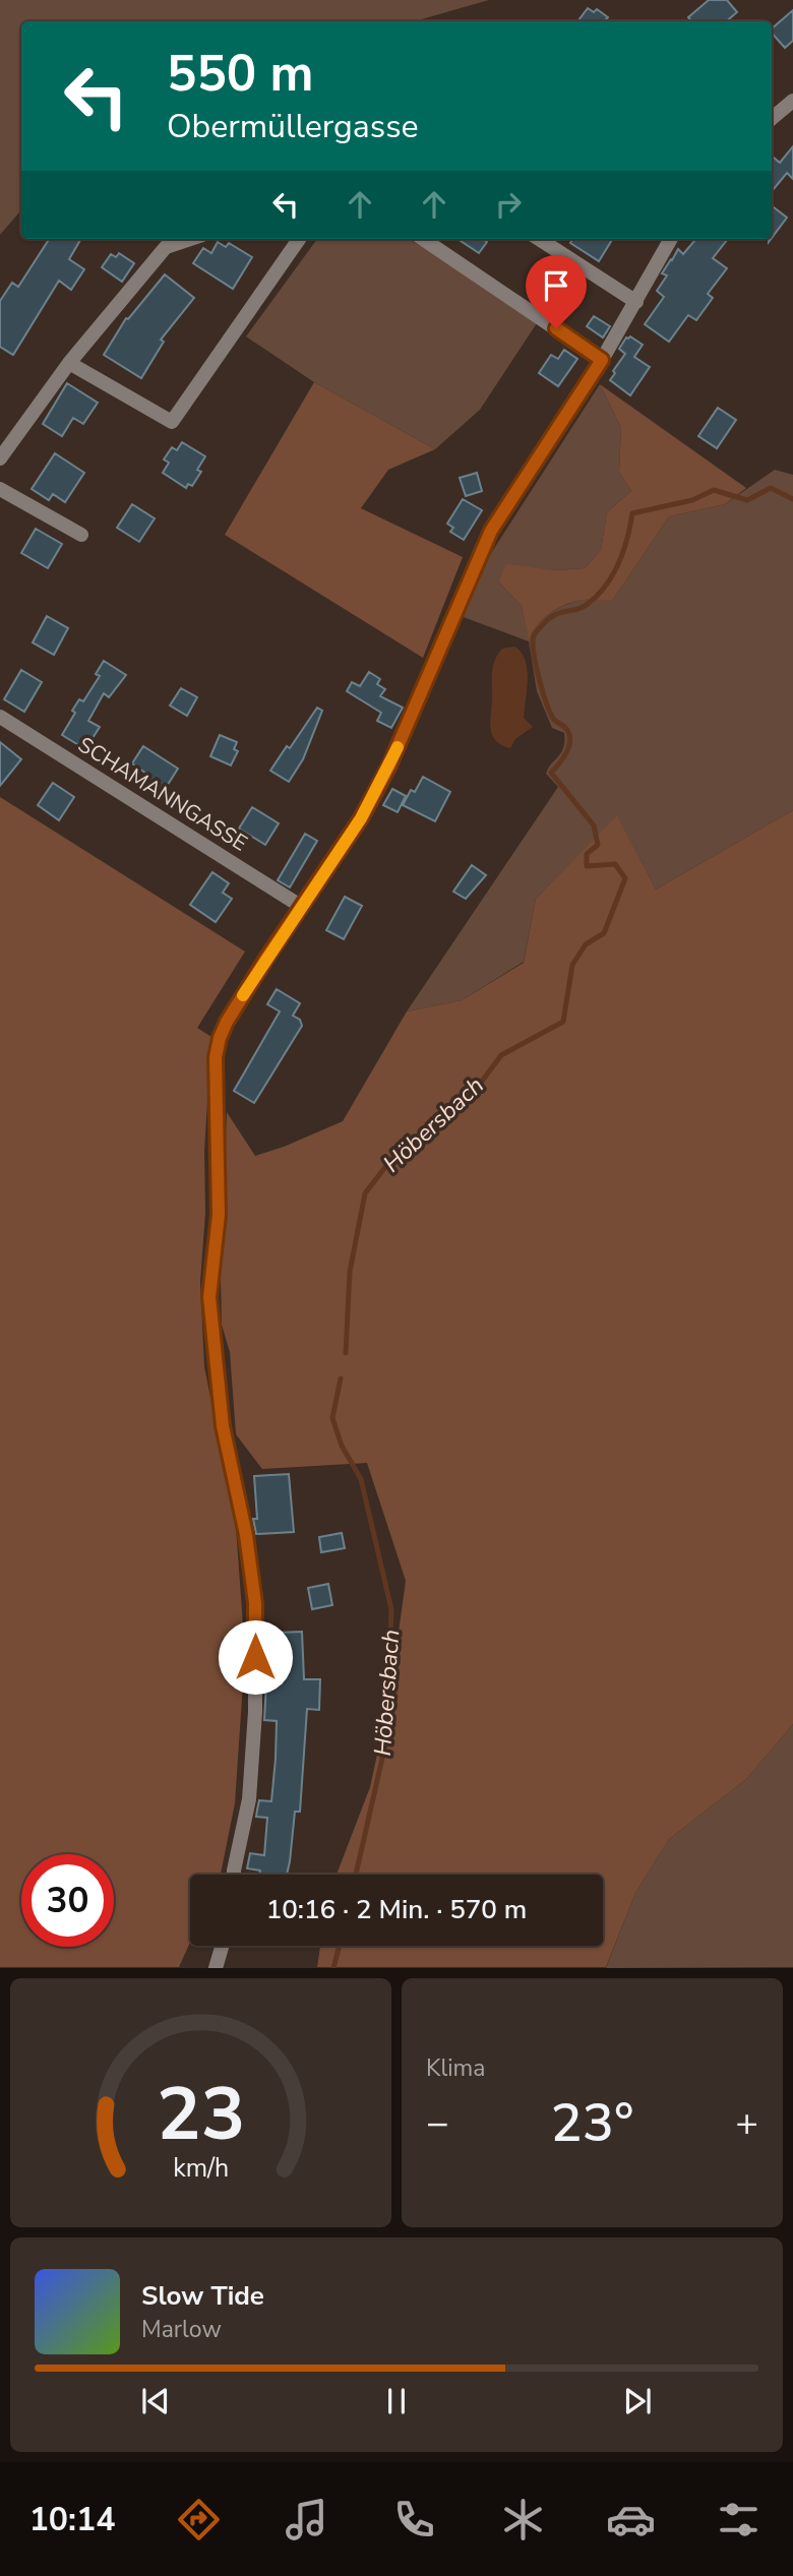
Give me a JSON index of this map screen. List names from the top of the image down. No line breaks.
{"streets":{"street":["SCHAMANNGASSE"]},"water":["Höbersbach"],"page":{"turn":["550 m","Obermüllergasse"],"limit":"30","trip":"10:16 · 2 Min. · 570 m","tile":"Klima","heat":["−","23°","+"],"song":["Slow Tide","Marlow"],"tabs":"10:14","gauge":["23","km/h"]}}
